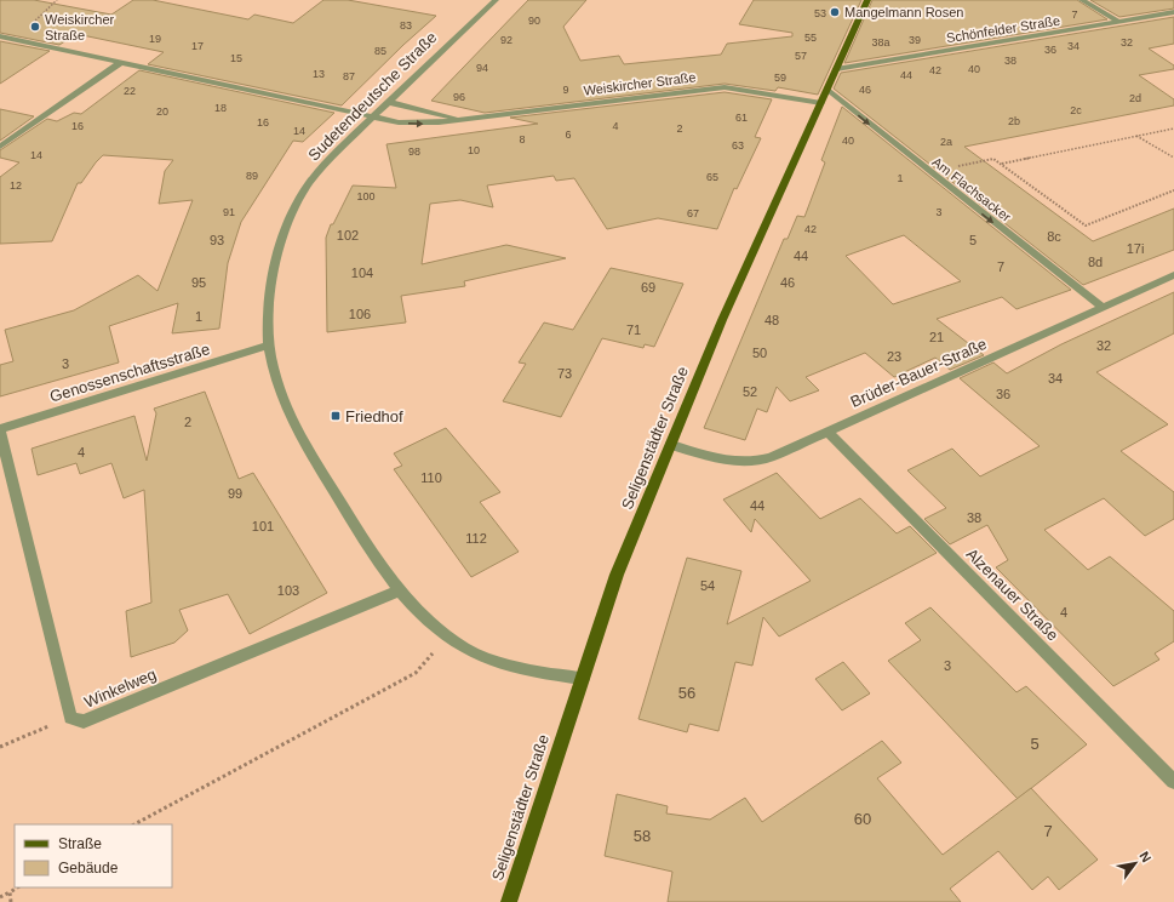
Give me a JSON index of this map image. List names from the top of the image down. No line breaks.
{"streets":{"main road":["Seligenstädter Straße"],"street":["Schönfelder Straße","Weiskircher Straße","Sudetendeutsche Straße","Am Flachsacker","Genossenschaftsstraße","Brüder-Bauer-Straße","Alzenauer Straße","Winkelweg"]},"crossings":[["Schönfelder Straße","Seligenstädter Straße"],["Weiskircher Straße","Sudetendeutsche Straße"],["Weiskircher Straße","Seligenstädter Straße"],["Sudetendeutsche Straße","Genossenschaftsstraße"],["Sudetendeutsche Straße","Seligenstädter Straße"],["Sudetendeutsche Straße","Winkelweg"],["Am Flachsacker","Brüder-Bauer-Straße"],["Am Flachsacker","Seligenstädter Straße"],["Genossenschaftsstraße","Winkelweg"],["Brüder-Bauer-Straße","Seligenstädter Straße"],["Brüder-Bauer-Straße","Alzenauer Straße"]],"one_way":["Am Flachsacker"],"places":{"other":["Mangelmann Rosen","Weiskircher Straße"],"transit":["Friedhof"]},"house_numbers":["53","7","90","83","55","19","92","39","38a","32","17","34","36","85","57","15","38","94","40","42","13","44","87","59","9","46","22","96","2d","18","2c","20","61","2b","16","16","4","2","14","6","8","40","2a","63","10","98","14","89","65","1","12","100","91","3","67","42","102","8c","93","5","17i","44","8d","7","104","95","46","69","106","1","48","71","21","32","50","23","3","73","34","52","36","2","4","110","99","44","38","101","112","54","103","4","3","56","5","60","7","58"],"legend":["Straße","Gebäude"],"north":"top right"}
